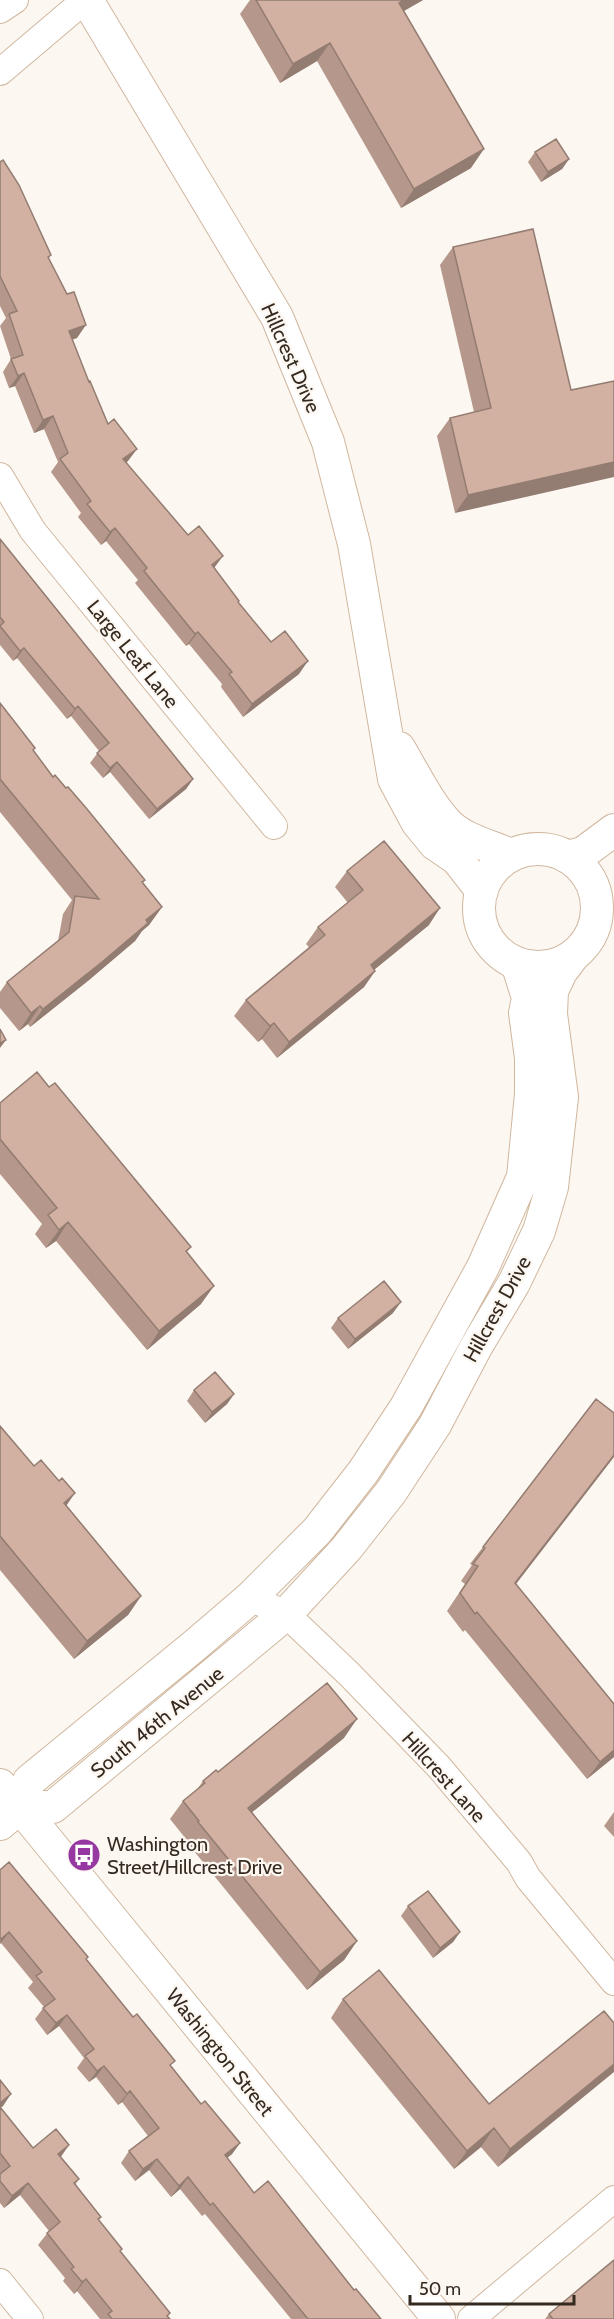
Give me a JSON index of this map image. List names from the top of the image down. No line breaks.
{"streets":{"street":["Hillcrest Drive","Large Leaf Lane","South 46th Avenue","Hillcrest Lane","Washington Street"]},"crossings":[["Hillcrest Drive","South 46th Avenue"],["Hillcrest Drive","Hillcrest Lane"],["South 46th Avenue","Hillcrest Lane"],["South 46th Avenue","Washington Street"]],"places":{"bus stop":["Washington Street/Hillcrest Drive"]},"scale_bar":"50 m"}
